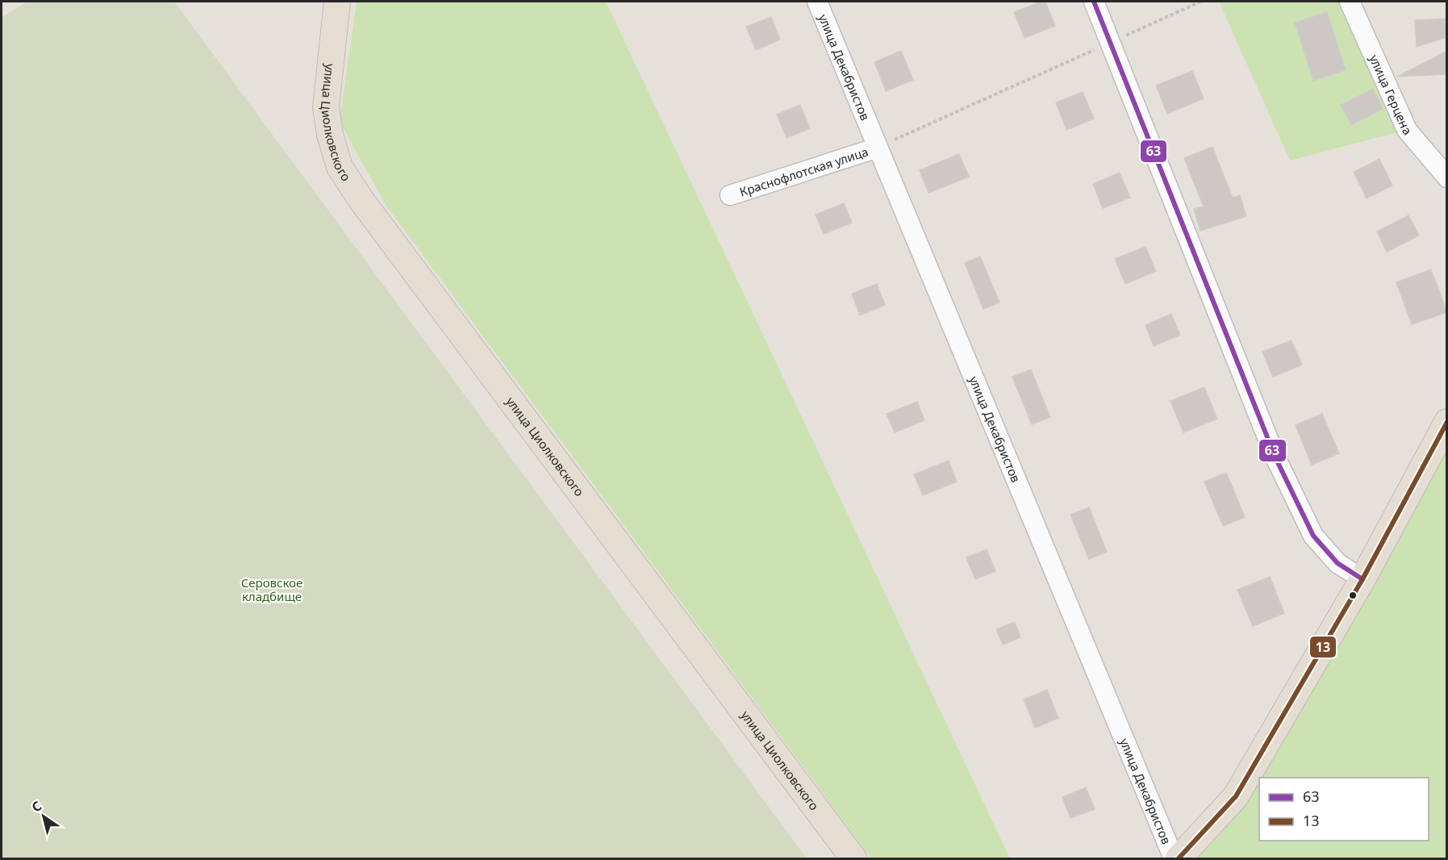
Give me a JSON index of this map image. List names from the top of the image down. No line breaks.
{"streets":{"main road":["улица Циолковского"],"street":["улица Декабристов","улица Герцена","Краснофлотская улица"]},"crossings":[["улица Декабристов","Краснофлотская улица"]],"parks":["Серовское кладбище"],"lines":["transit line 63","transit line 13"],"legend":["63","13"],"north":"top left"}
